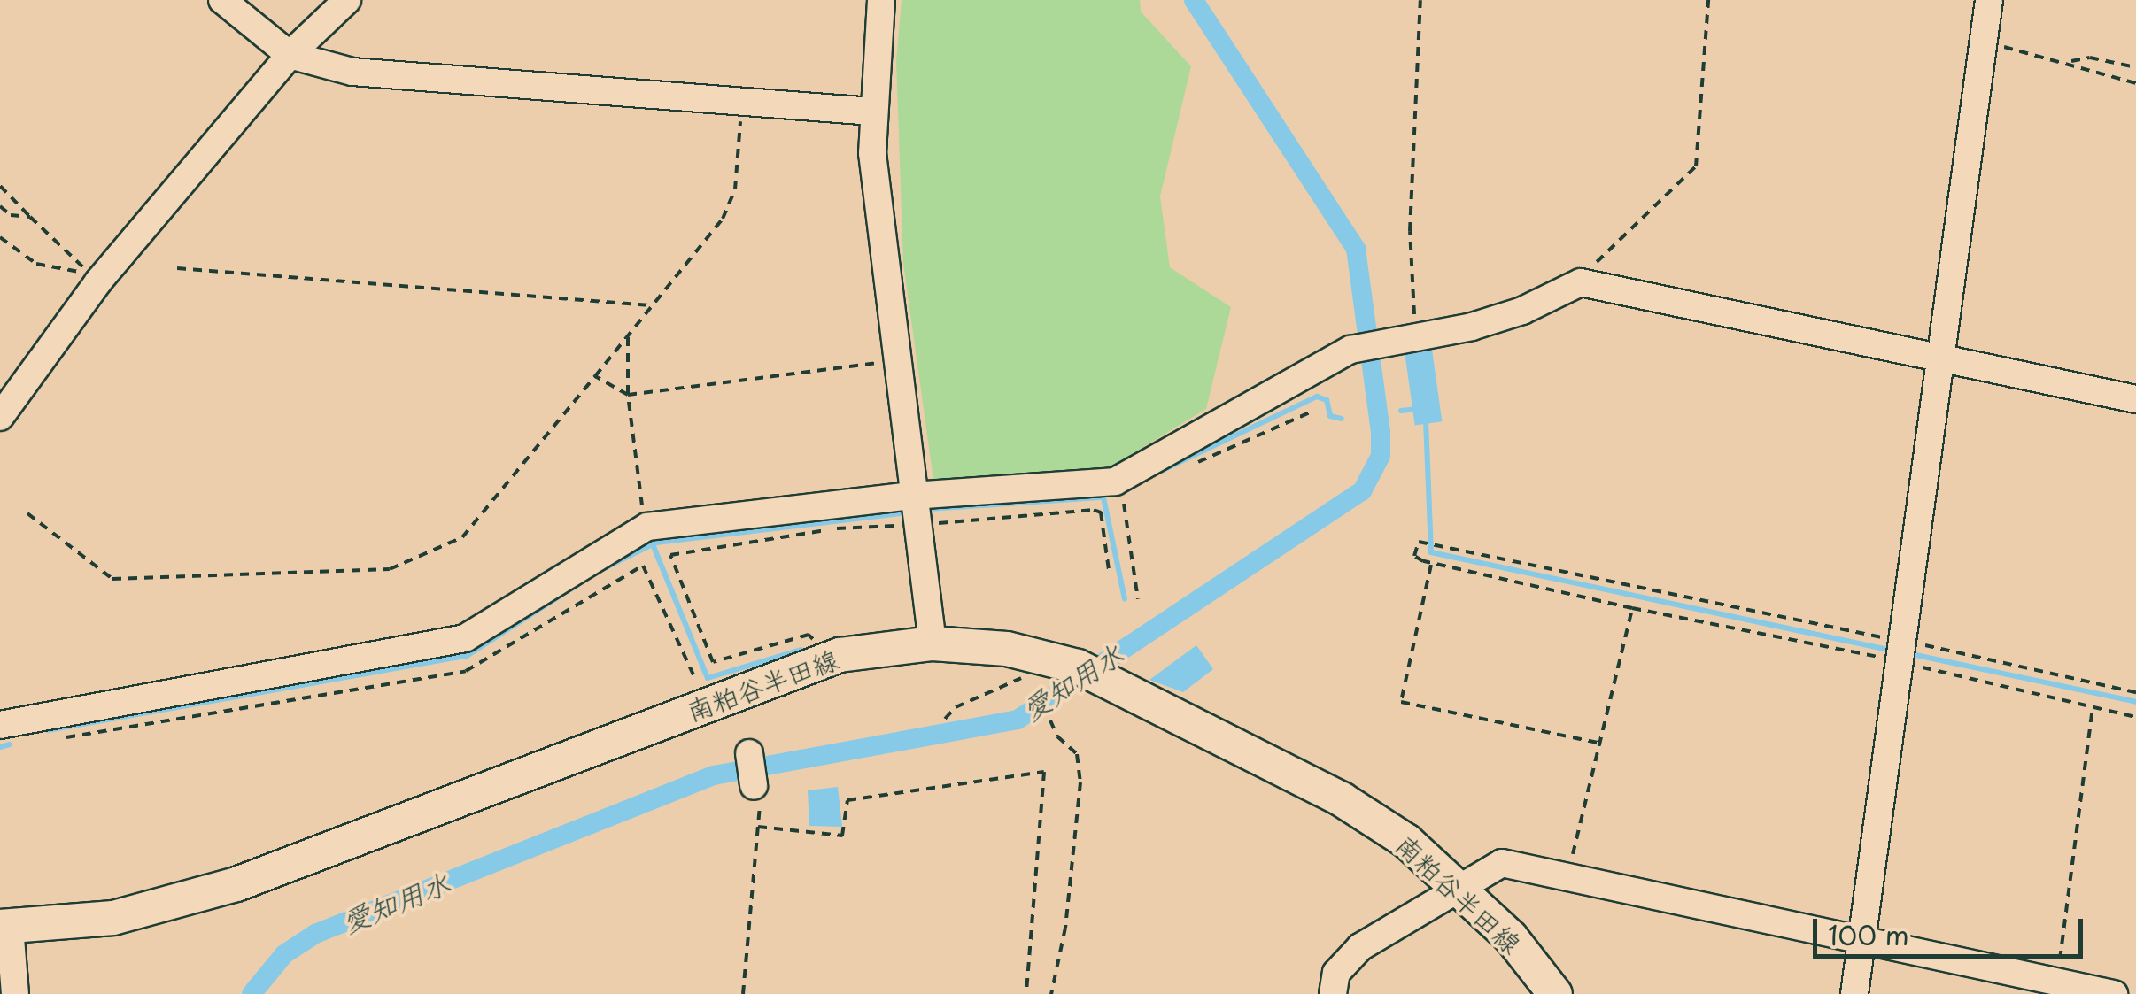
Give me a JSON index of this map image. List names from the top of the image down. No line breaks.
{"streets":{"main road":["南粕谷半田線"]},"water":["愛知用水"],"scale_bar":"100 m"}
